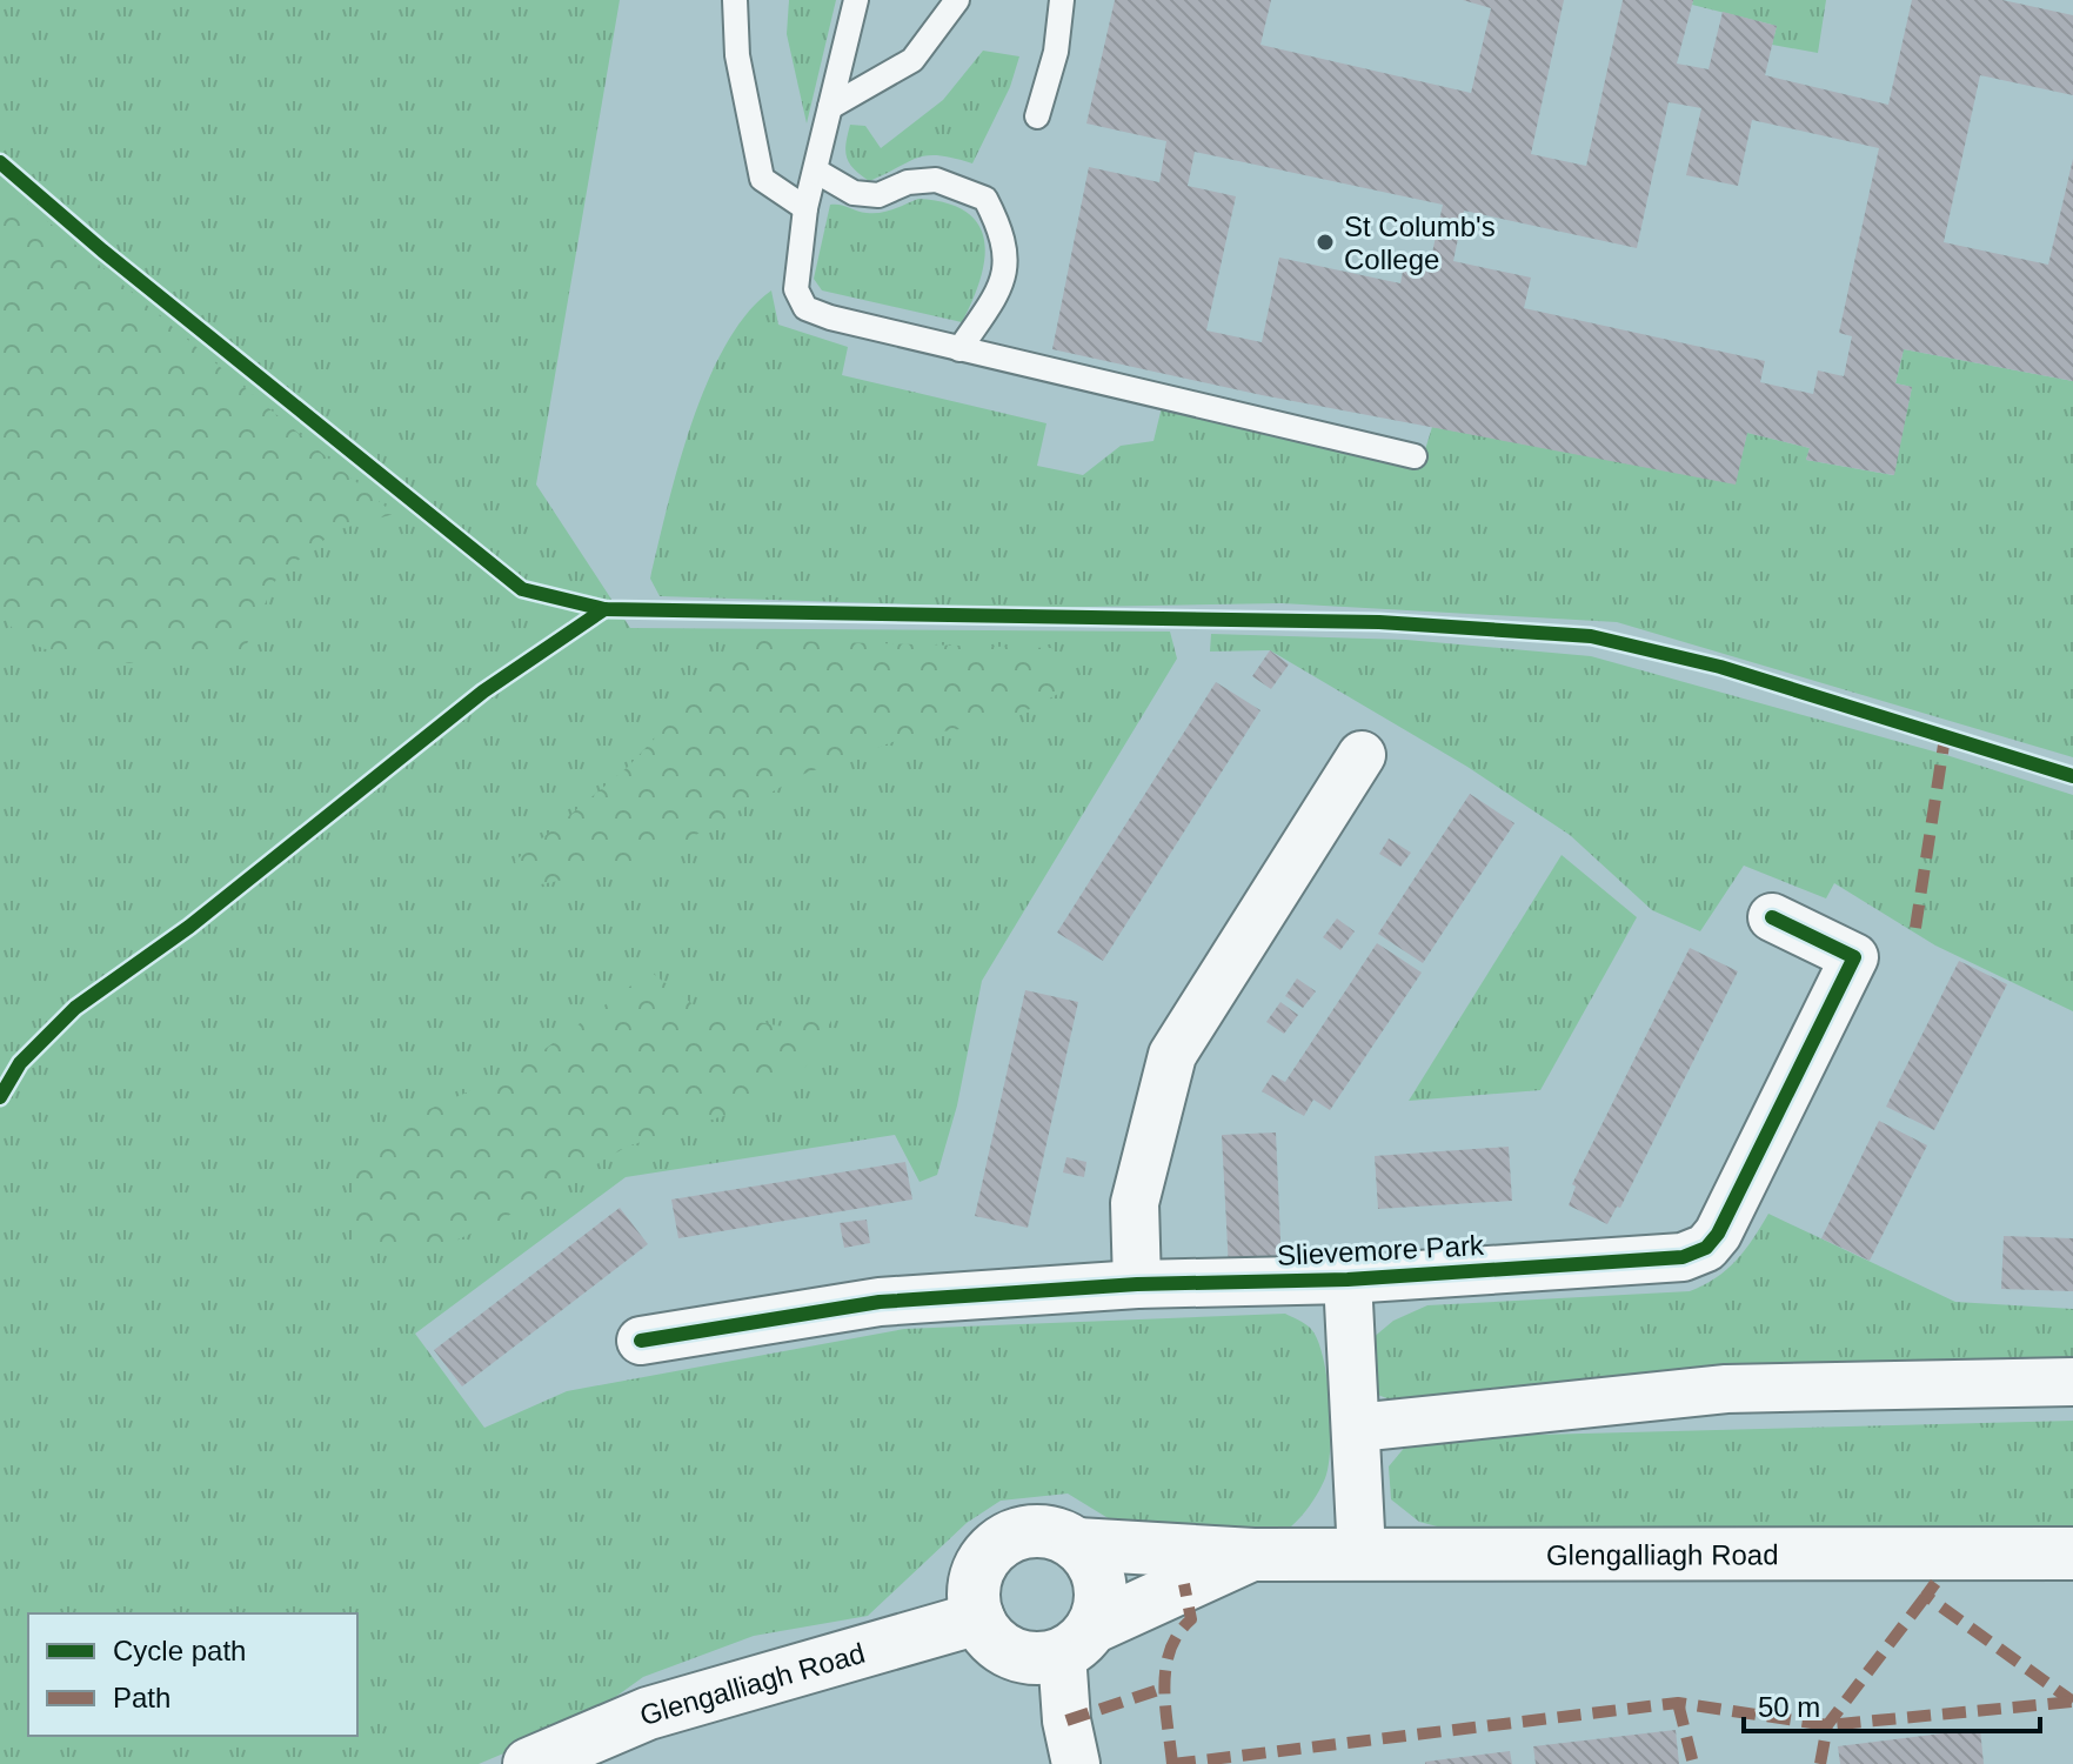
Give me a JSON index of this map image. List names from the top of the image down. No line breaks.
{"streets":{"main road":["Glengalliagh Road"],"street":["Slievemore Park"]},"places":["St Columb's College"],"legend":["Cycle path","Path"],"scale_bar":"50 m"}
